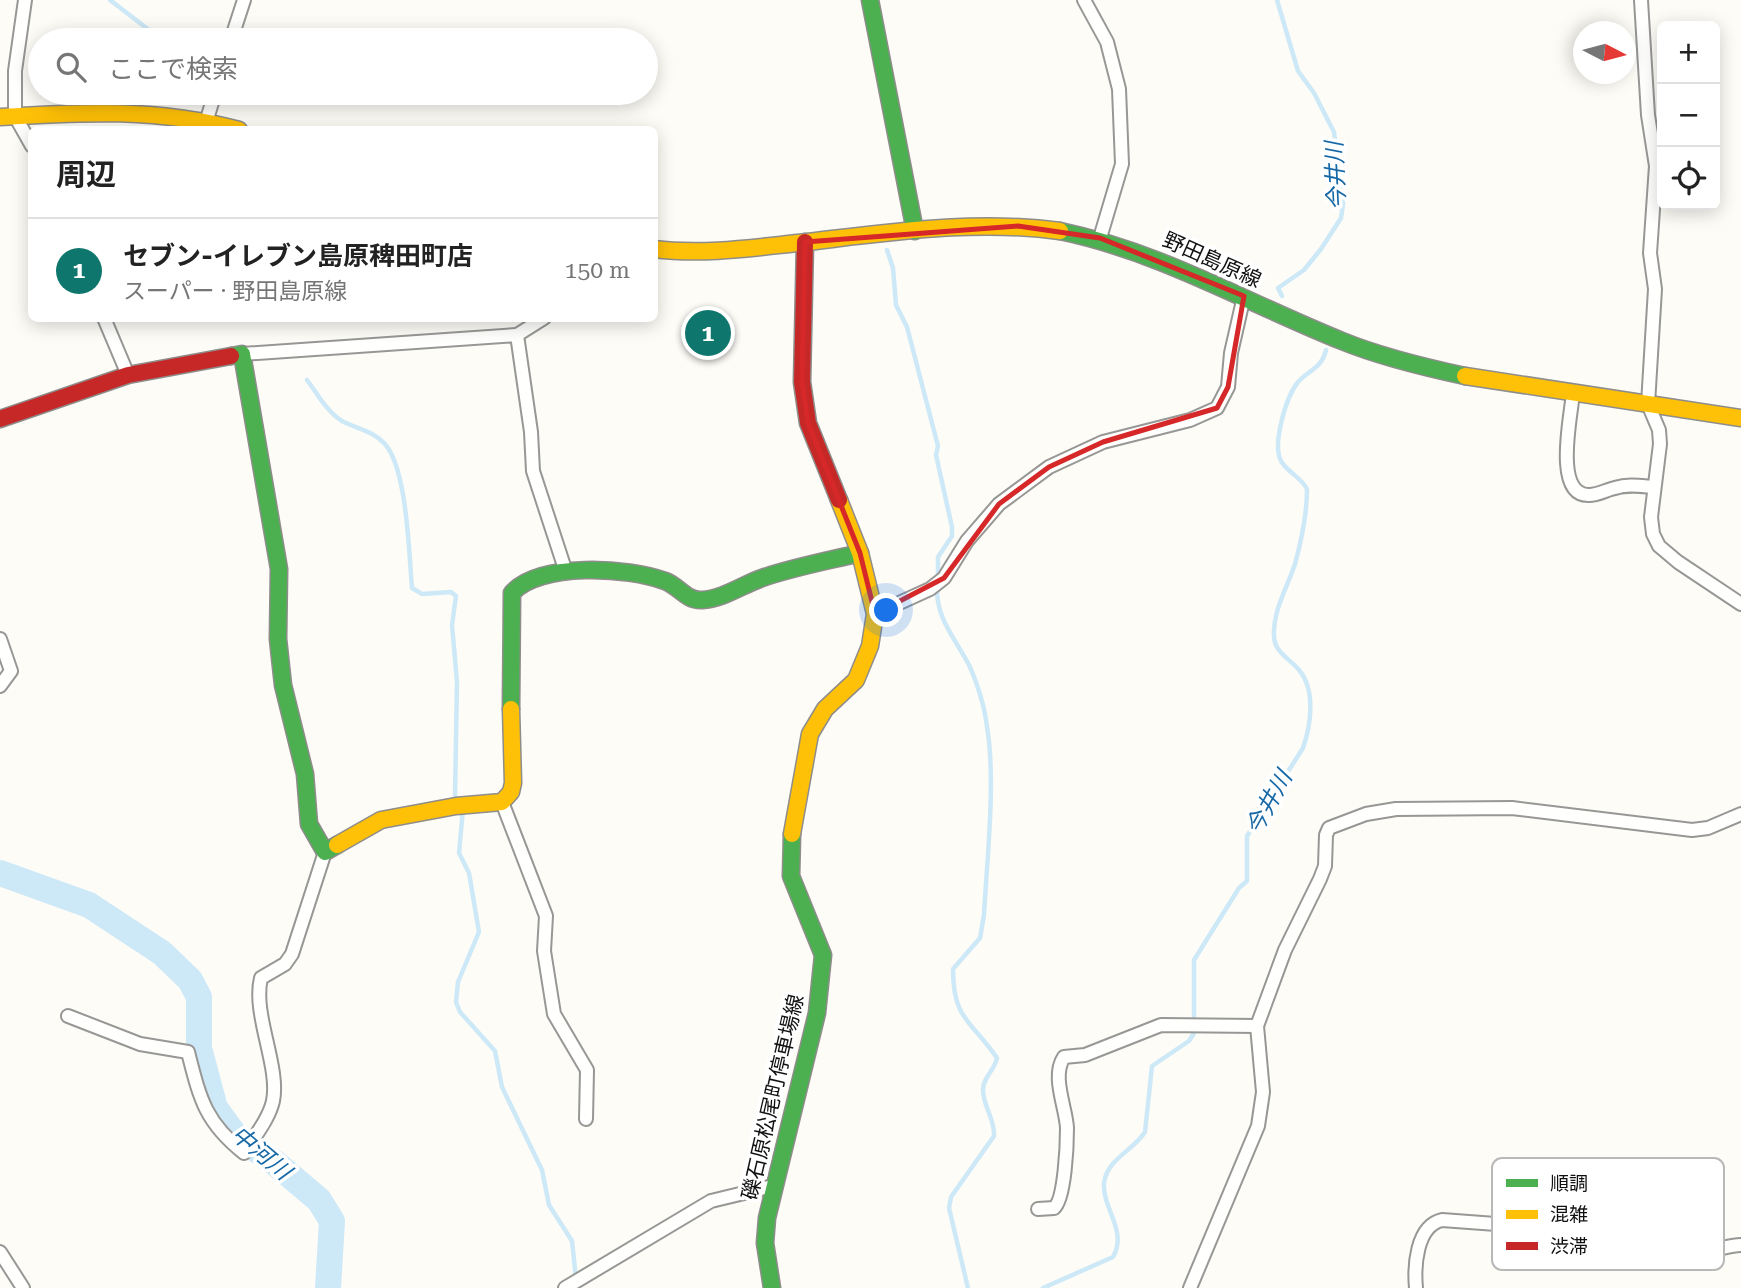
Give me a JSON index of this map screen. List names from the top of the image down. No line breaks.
{"streets":{"main road":["野田島原線","礫石原松尾町停車場線"]},"crossings":[["野田島原線","礫石原松尾町停車場線"]],"water":["今井川","中河川"],"legend":["順調","混雑","渋滞"],"north":"right","page":{"map_buttons":["+","−"],"search":"ここで検索","heading":"周辺","list":[{"mark":"1","name":"セブン-イレブン島原稗田町店","note":"スーパー · 野田島原線","value":"150 m"}],"pins":"1"}}
